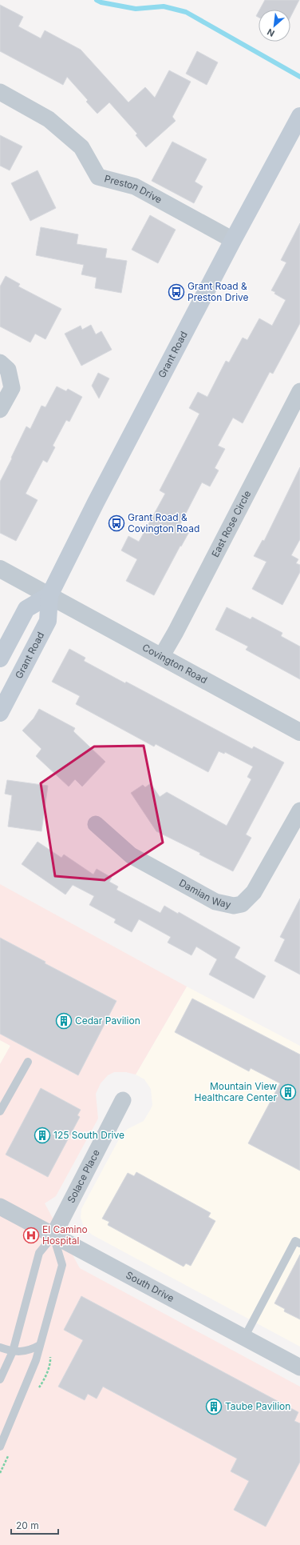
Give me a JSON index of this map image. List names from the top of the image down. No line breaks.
{"streets":{"main road":["Grant Road"],"street":["Preston Drive","East Rose Circle","Covington Road","Damian Way","Solace Place","South Drive"]},"crossings":[["Preston Drive","Grant Road"],["Grant Road","Covington Road"],["East Rose Circle","Covington Road"],["Solace Place","South Drive"]],"places":{"bus stop":["Grant Road & Preston Drive","Grant Road & Covington Road"],"building":["Cedar Pavilion","Mountain View Healthcare Center","125 South Drive","Taube Pavilion"],"hospital":["El Camino Hospital"]},"scale_bar":"20 m","north":"bottom left"}
